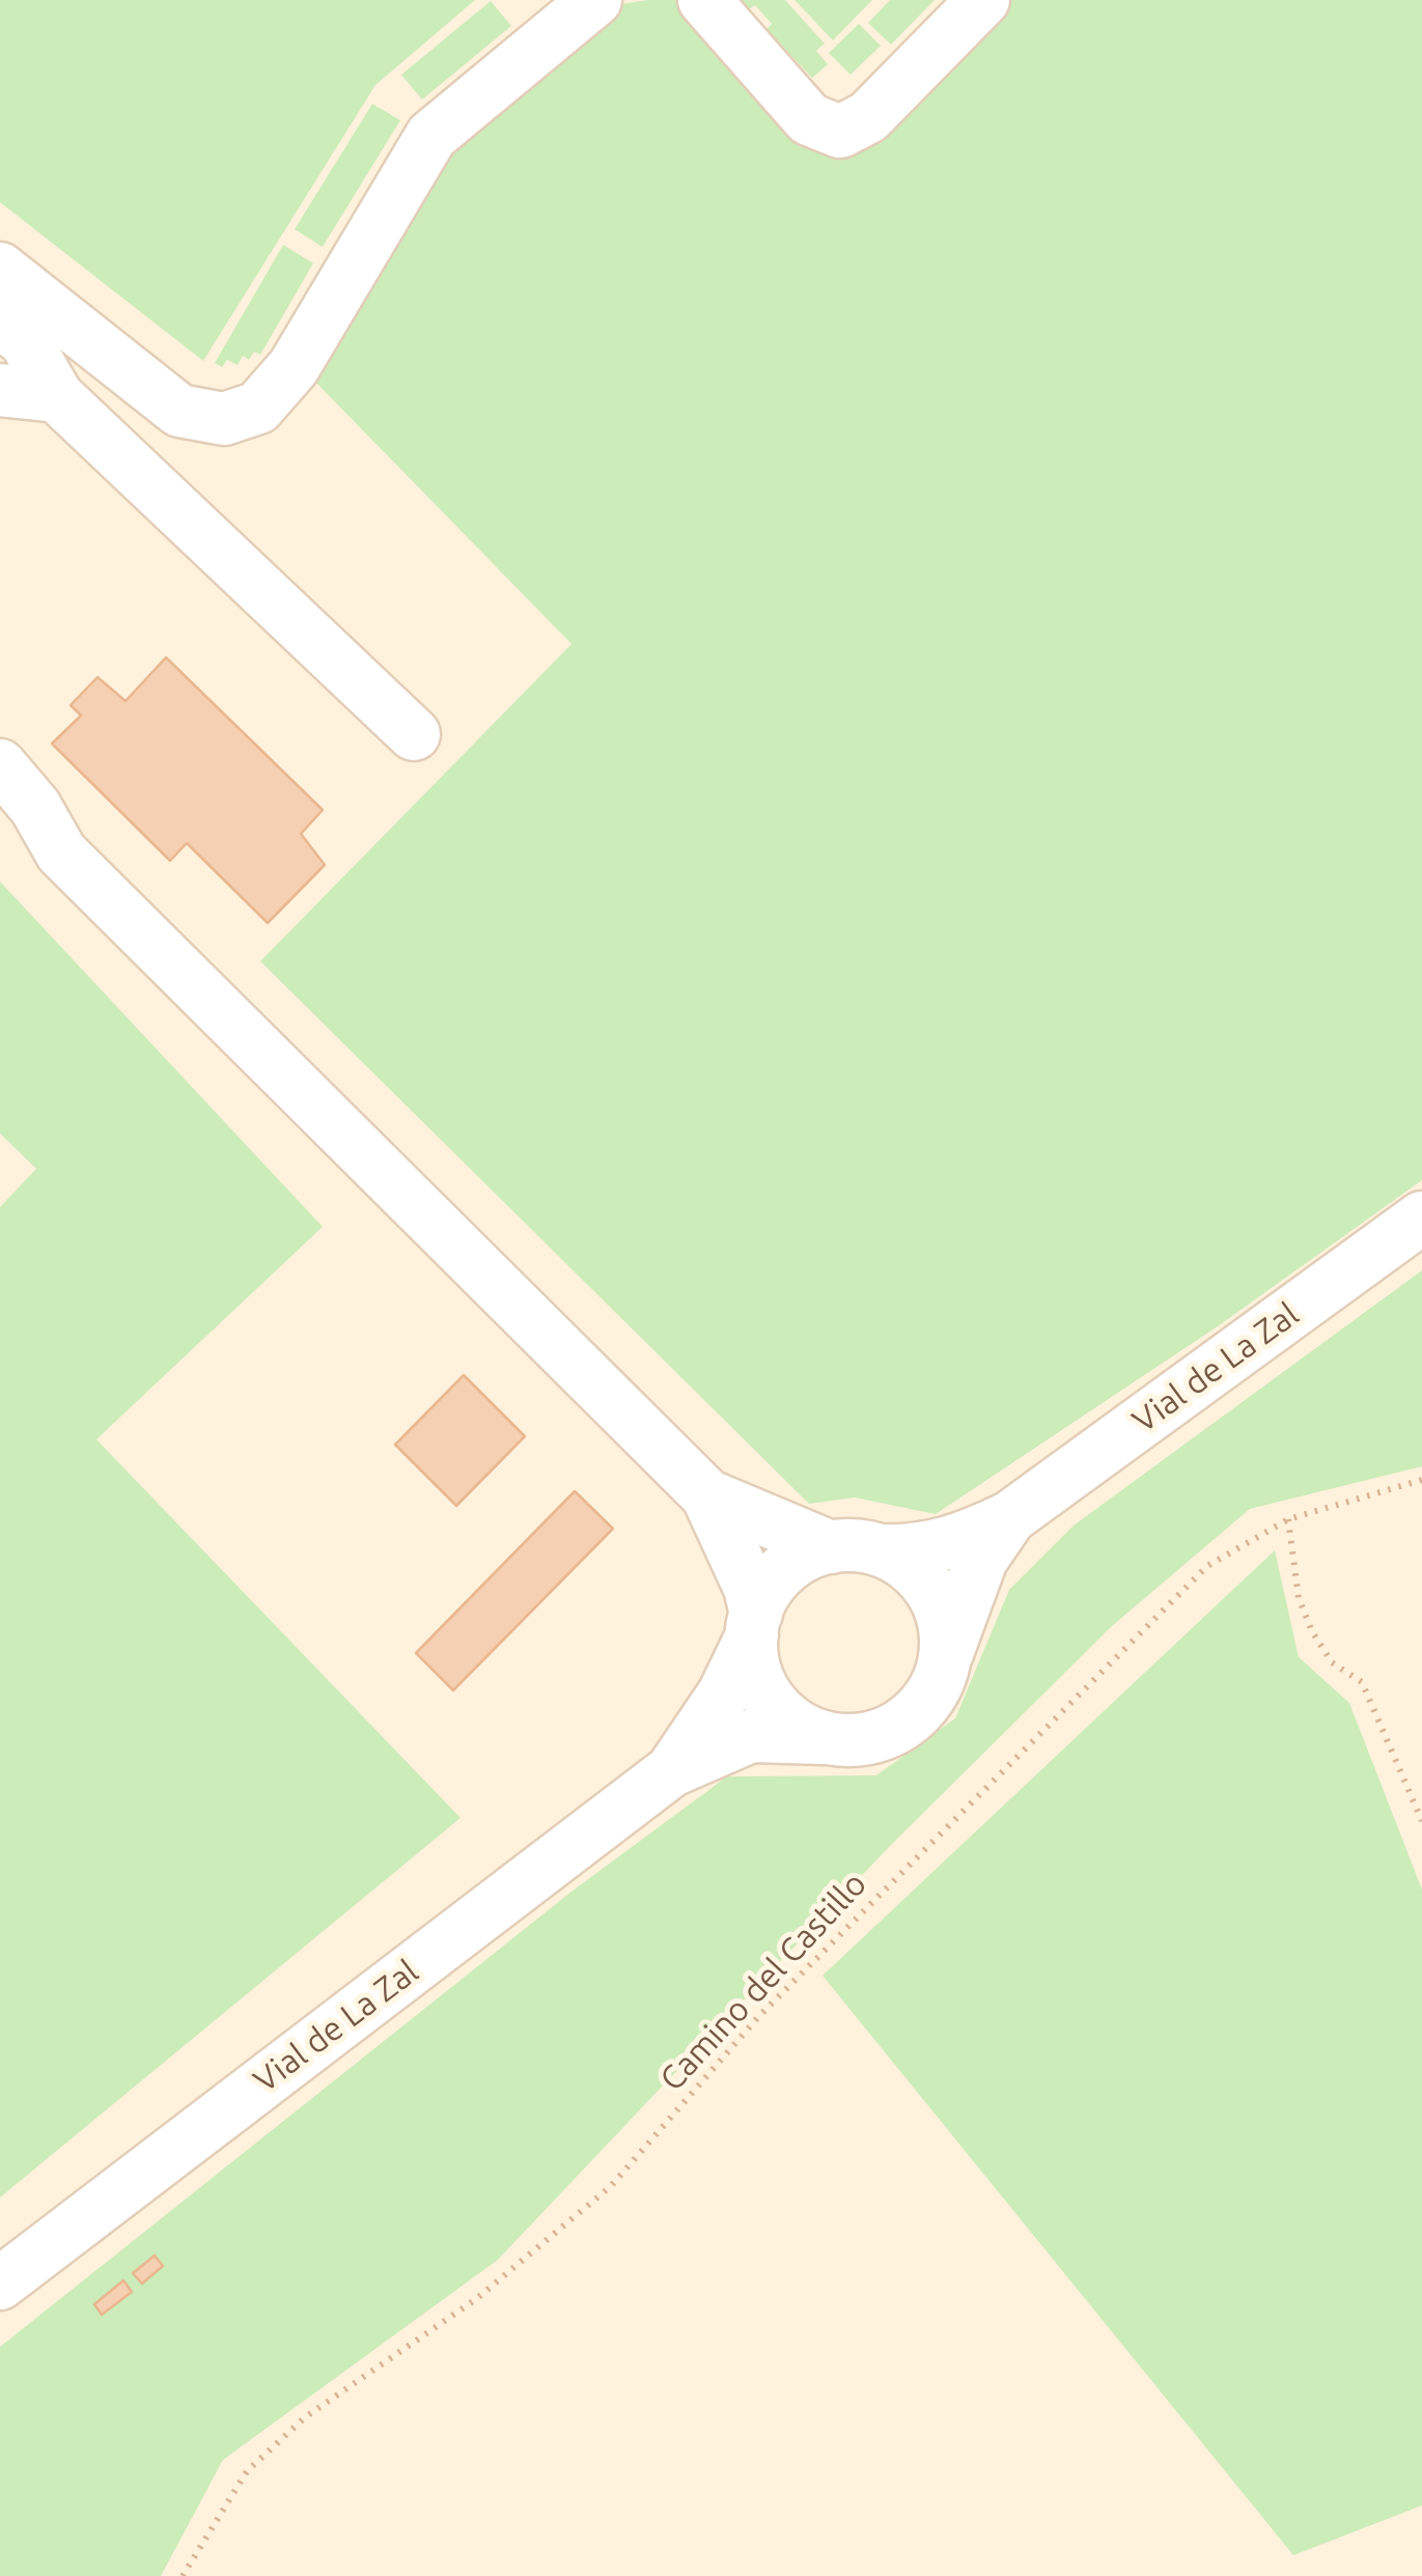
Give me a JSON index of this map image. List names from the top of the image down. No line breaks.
{"streets":{"street":["Vial de La Zal"],"path":["Camino del Castillo"]}}
